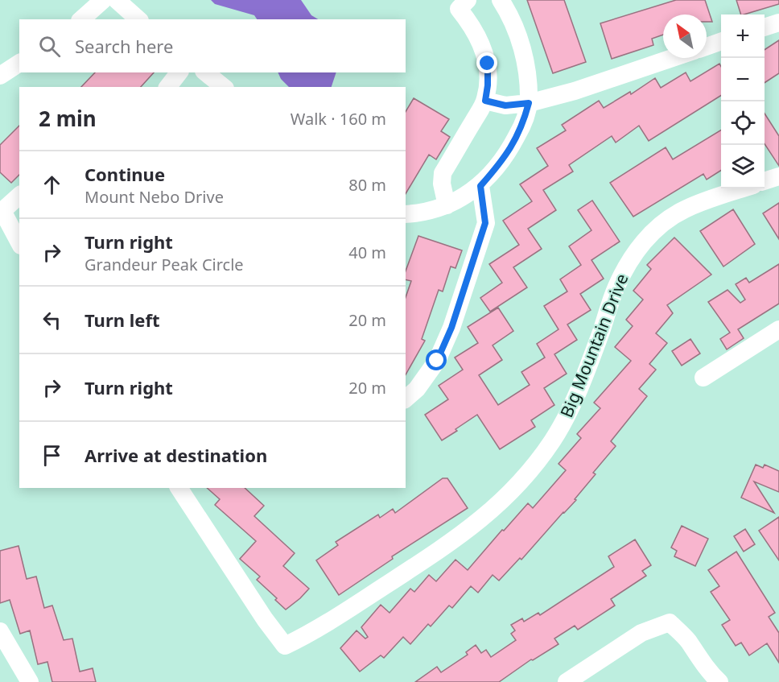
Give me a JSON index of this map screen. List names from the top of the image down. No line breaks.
{"streets":{"street":["Big Mountain Drive"]},"north":"top left","page":{"map_buttons":["+","−"],"search":"Search here","heading":["2 min","Walk · 160 m"],"list":[["Continue","Mount Nebo Drive","80 m"],["Turn right","Grandeur Peak Circle","40 m"],["Turn left","20 m"],["Turn right","20 m"],"Arrive at destination"]}}
